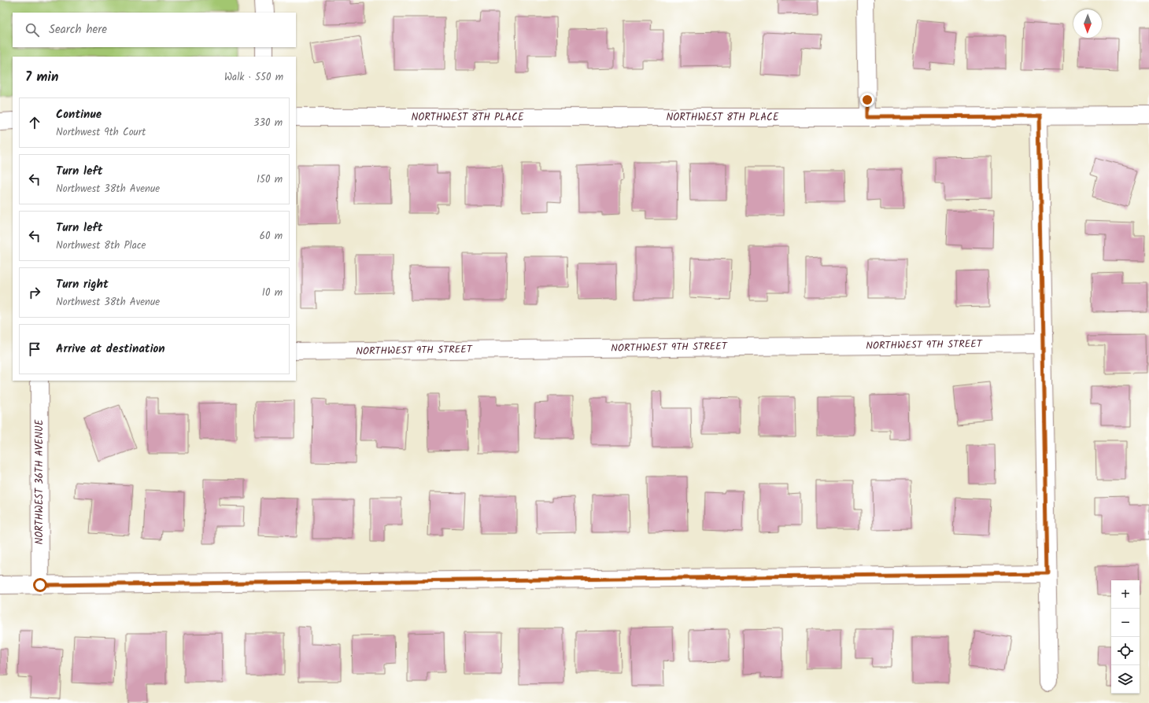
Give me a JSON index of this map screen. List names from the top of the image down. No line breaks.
{"streets":{"street":["NORTHWEST 8TH PLACE","NORTHWEST 9TH STREET","NORTHWEST 36TH AVENUE"]},"north":"bottom","page":{"search":"Search here","heading":["7 min","Walk · 550 m"],"list":[["Continue","Northwest 9th Court","330 m"],["Turn left","Northwest 38th Avenue","150 m"],["Turn left","Northwest 8th Place","60 m"],["Turn right","Northwest 38th Avenue","10 m"],"Arrive at destination"],"map_buttons":["+","−"]}}
